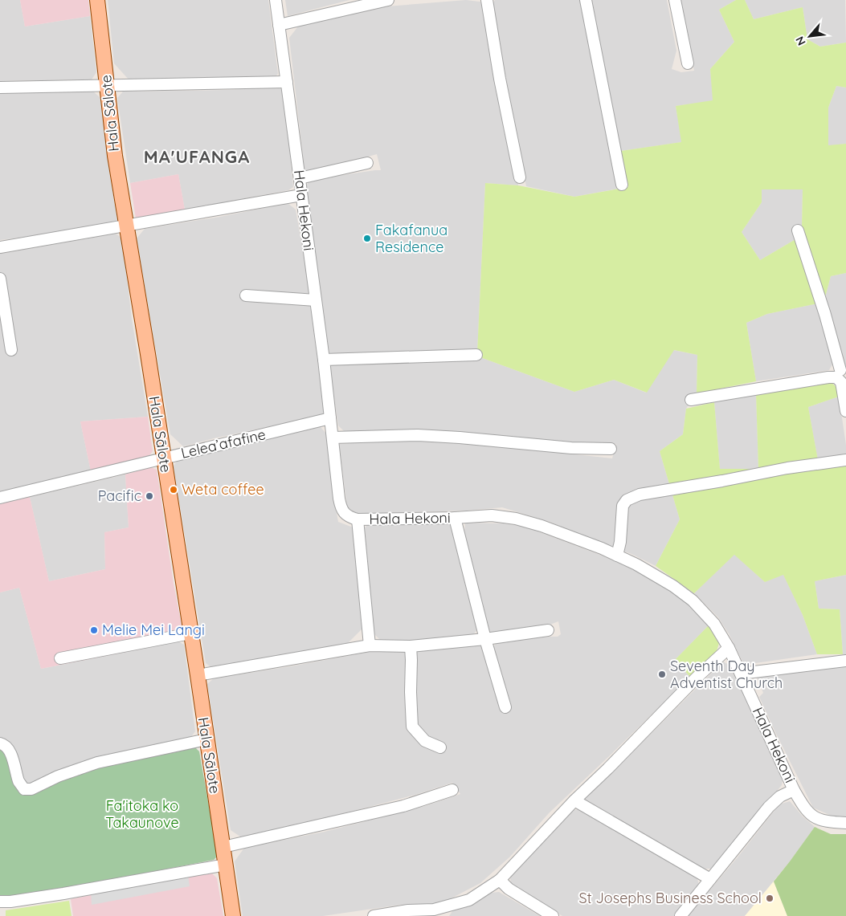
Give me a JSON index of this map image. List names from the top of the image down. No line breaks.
{"streets":{"main road":["Hala Sālote"],"street":["Hala Hekoni","Lelea’afafine"]},"crossings":[["Hala Sālote","Lelea’afafine"],["Hala Hekoni","Lelea’afafine"]],"districts":["MA'UFANGA"],"parks":["Fa'itoka ko Takaunove"],"places":["Fakafanua Residence","Weta coffee","Pacific","Melie Mei Langi","Seventh Day Adventist Church","St Josephs Business School"],"north":"bottom left"}
